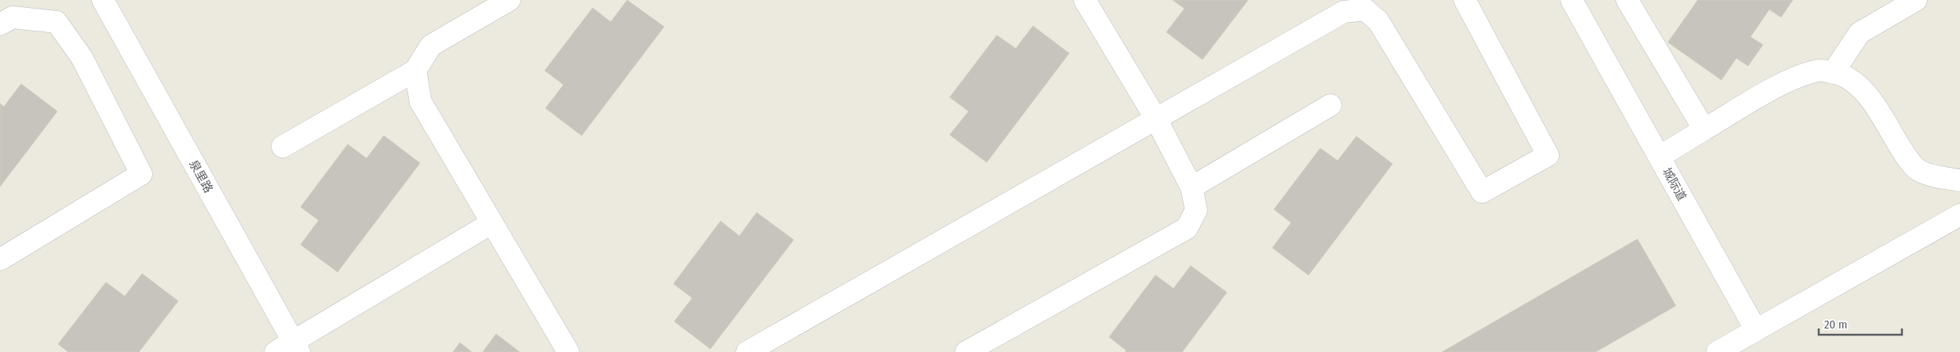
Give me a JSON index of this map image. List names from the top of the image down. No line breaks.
{"streets":{"street":["泉里路","城际道"]},"scale_bar":"20 m"}
